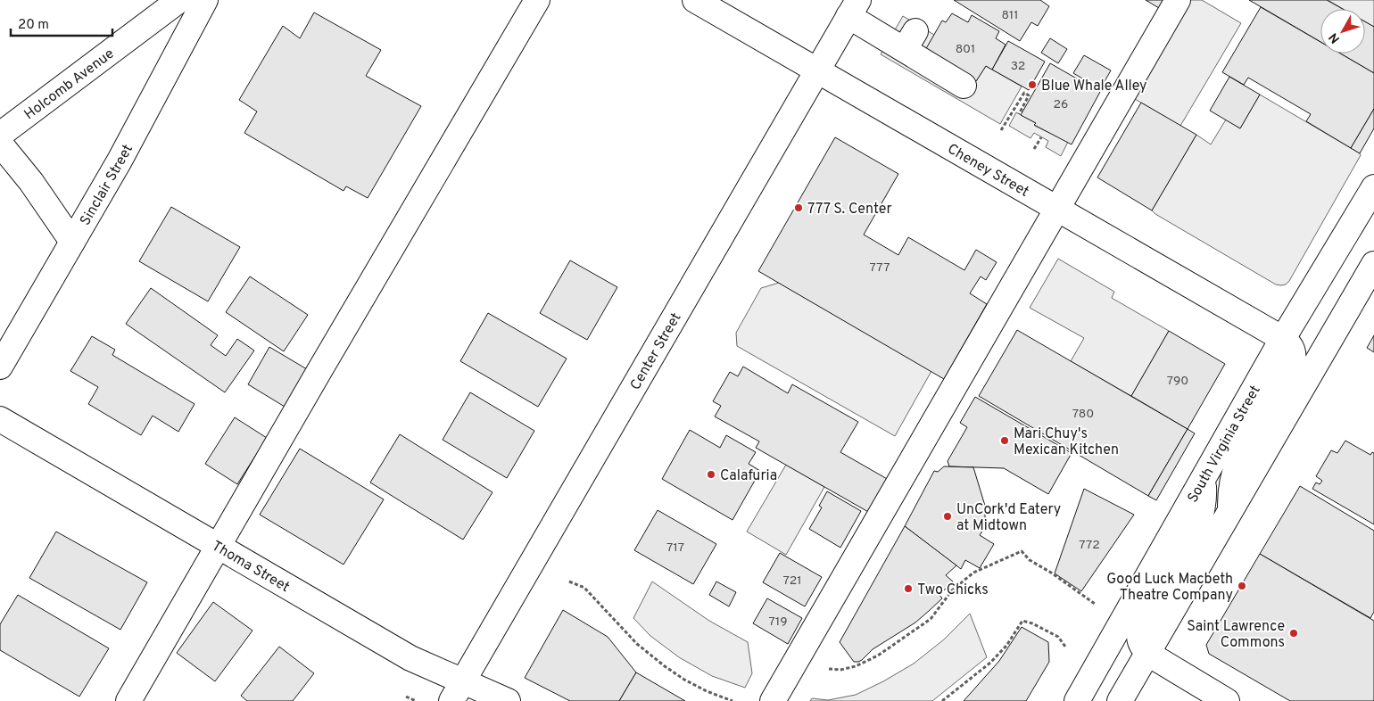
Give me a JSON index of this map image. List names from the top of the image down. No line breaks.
{"streets":{"street":["Holcomb Avenue","Cheney Street","Sinclair Street","Center Street","South Virginia Street","Thoma Street"]},"crossings":[["Cheney Street","Center Street"],["Cheney Street","South Virginia Street"],["Center Street","Thoma Street"]],"places":["Blue Whale Alley","777 S. Center","Mari Chuy's Mexican Kitchen","Calafuria","UnCork'd Eatery at Midtown","Good Luck Macbeth Theatre Company","Two Chicks","Saint Lawrence Commons"],"house_numbers":["811","801","32","26","777","790","780","772","717","721","719"],"scale_bar":"20 m","north":"bottom left"}
